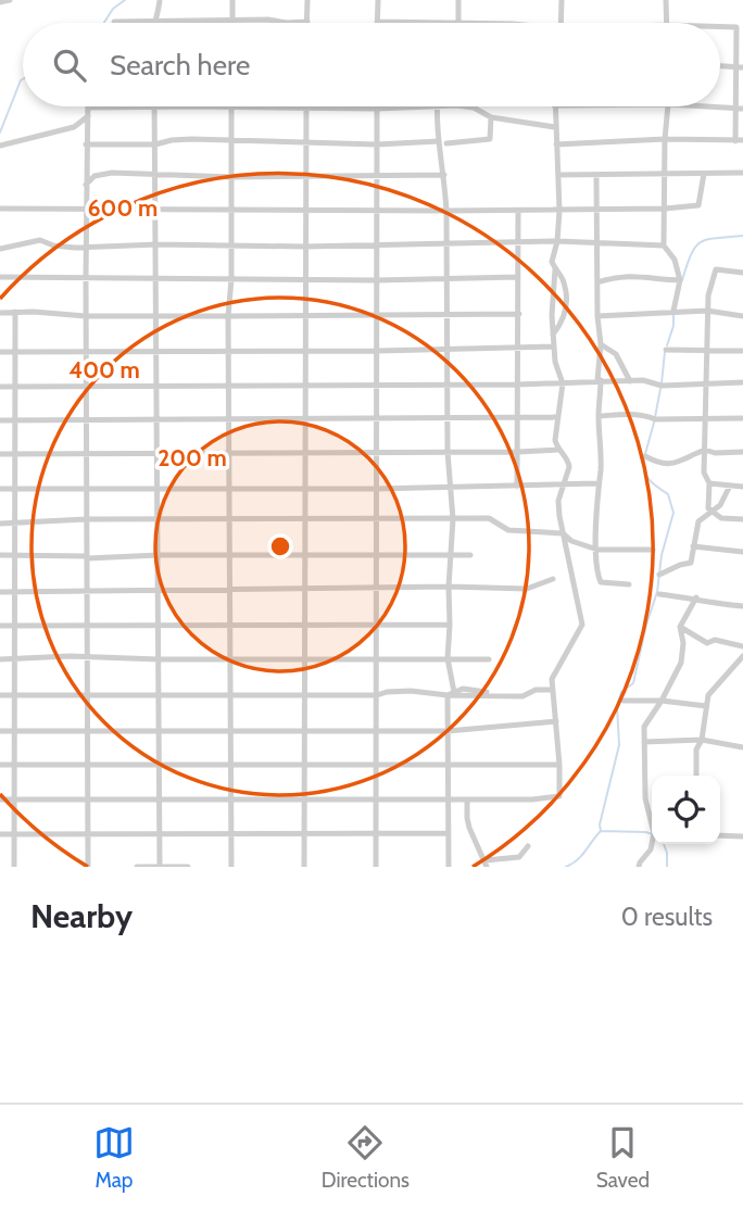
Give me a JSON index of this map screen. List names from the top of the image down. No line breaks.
{"page":{"search":"Search here","heading":["Nearby","0 results"],"nav":["Map","Directions","Saved"]},"rings":["600 m","400 m","200 m"]}
